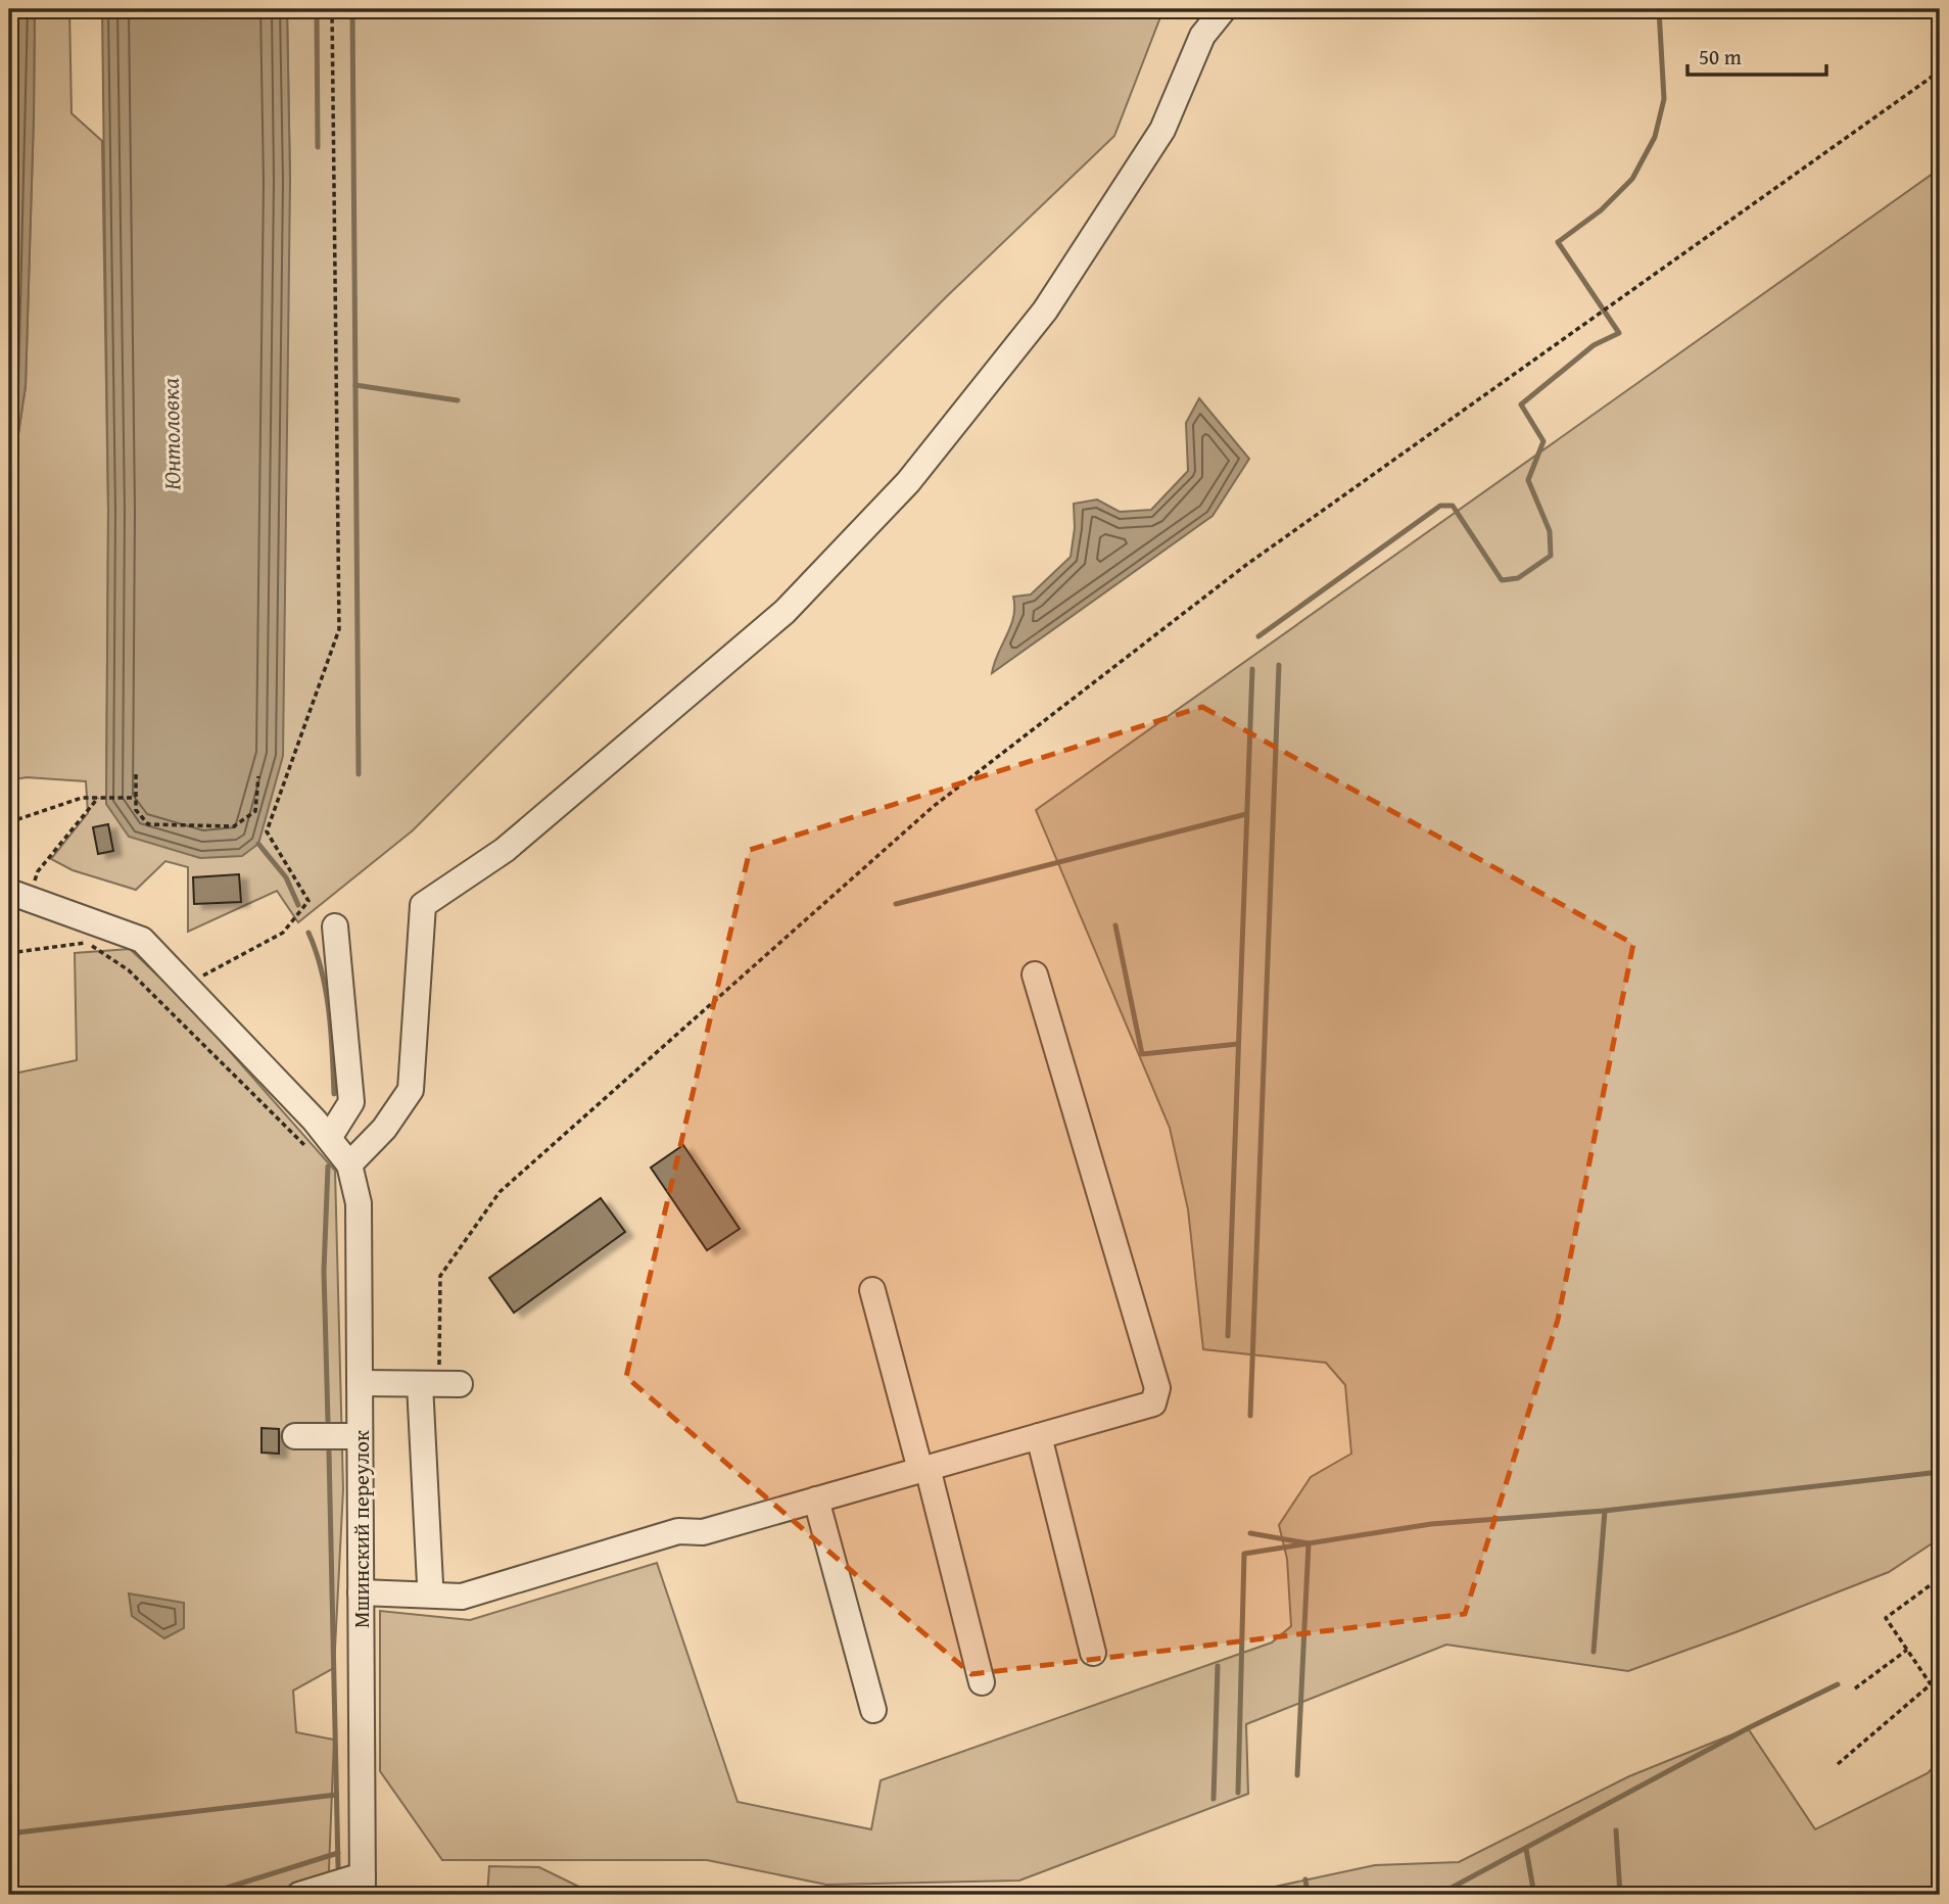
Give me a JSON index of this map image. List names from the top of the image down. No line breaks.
{"streets":{"street":["Мшинский переулок"]},"water":["Юнтоловка"],"scale_bar":"50 m"}
